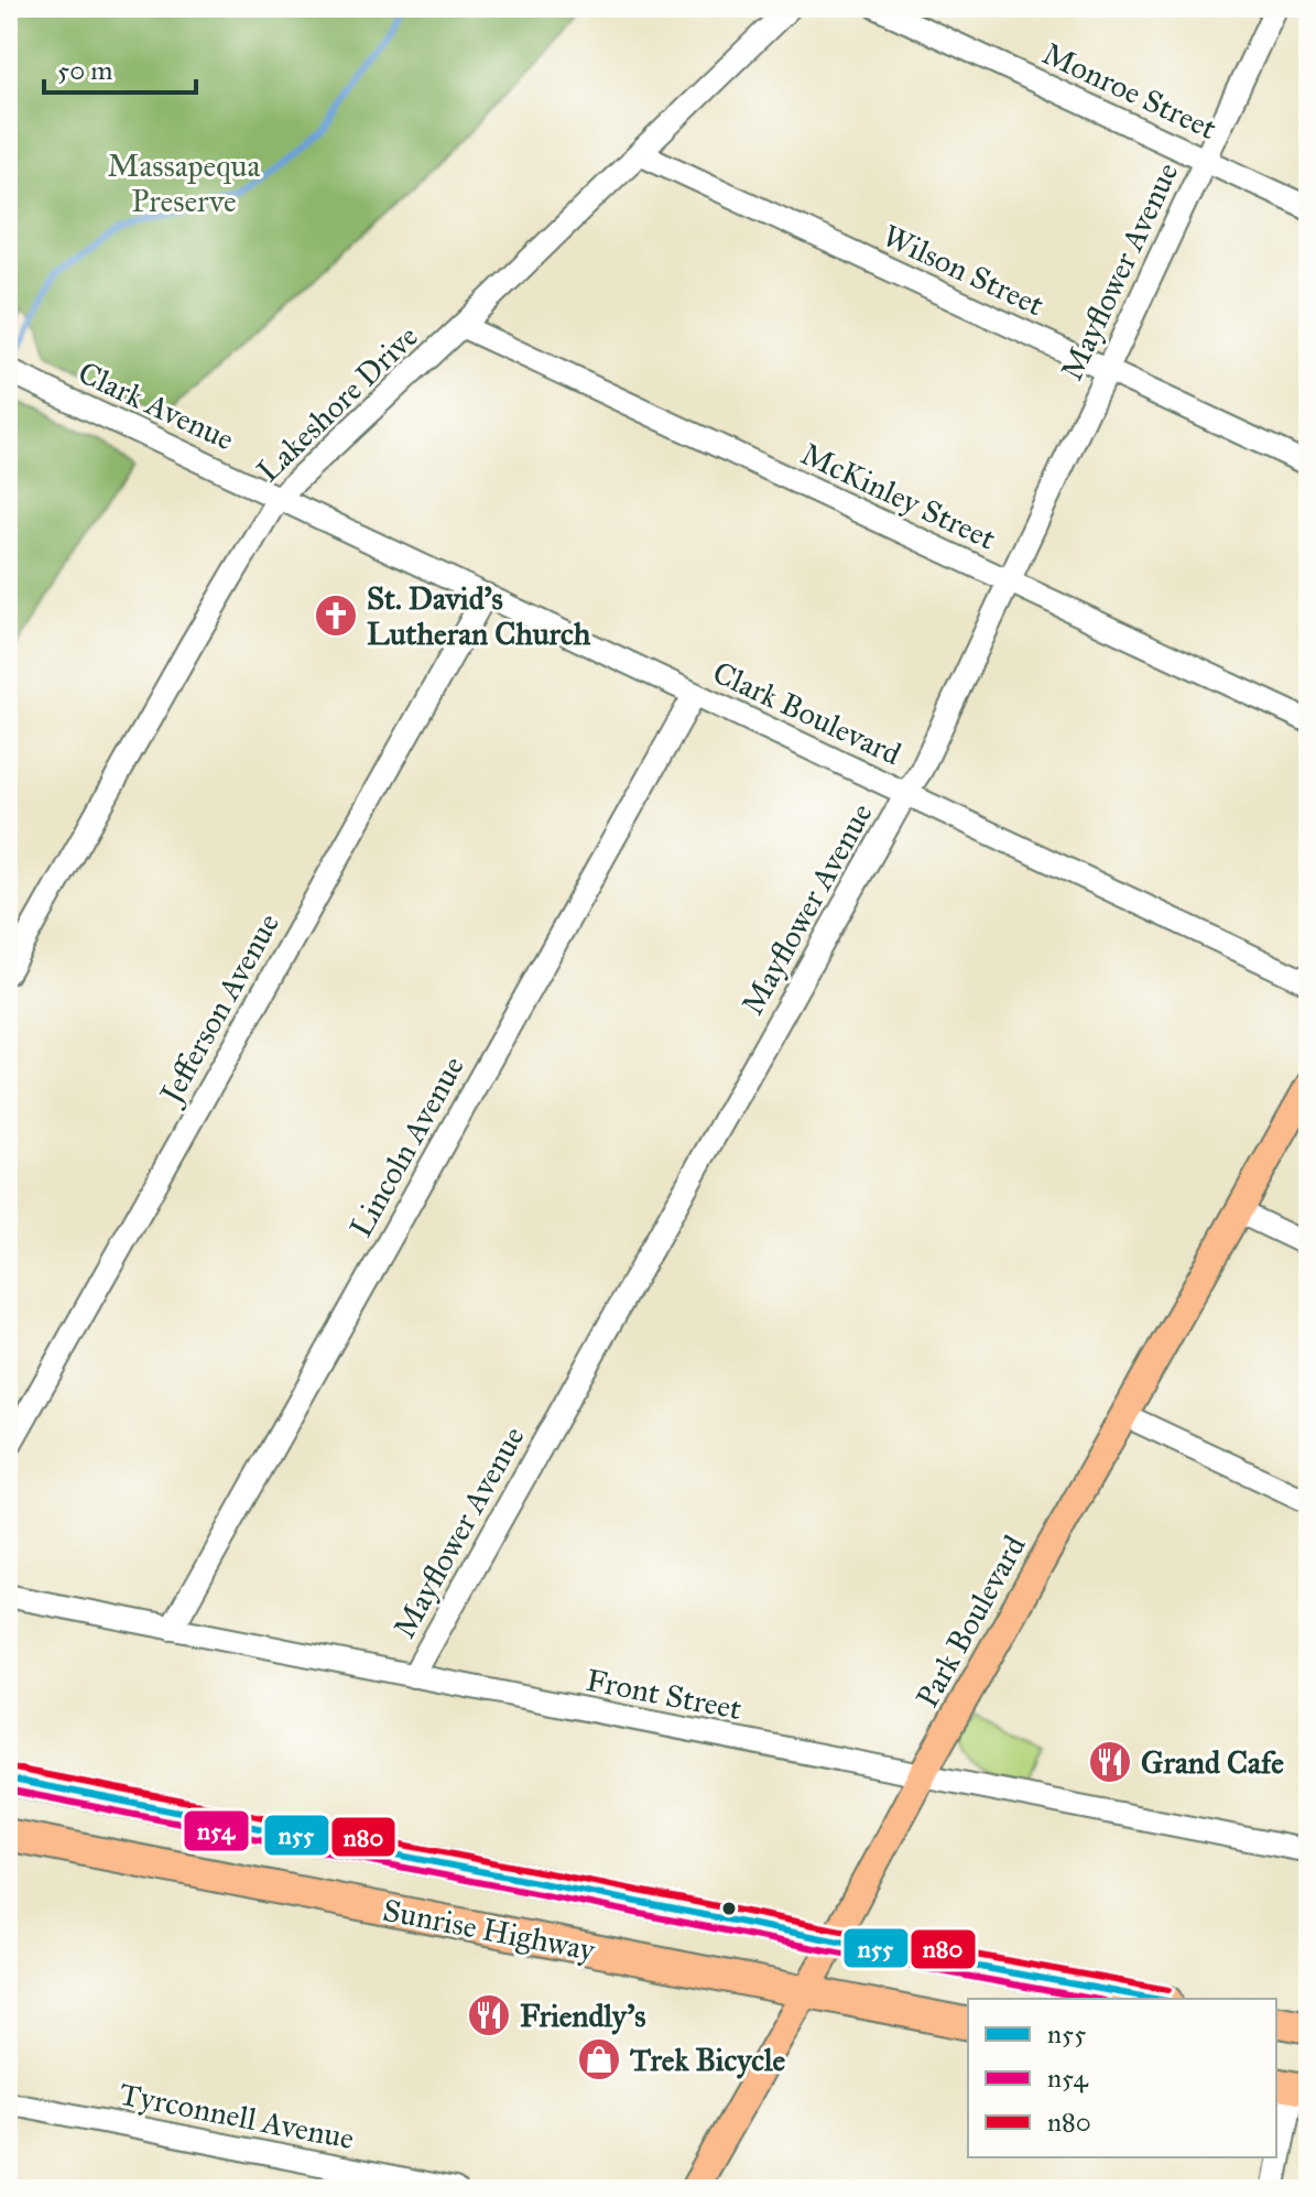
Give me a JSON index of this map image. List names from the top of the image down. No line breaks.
{"streets":{"highway":["Sunrise Highway"],"main road":["Park Boulevard"],"street":["Monroe Street","Wilson Street","Mayflower Avenue","Lakeshore Drive","Clark Avenue","McKinley Street","Clark Boulevard","Jefferson Avenue","Lincoln Avenue","Front Street","Tyrconnell Avenue"]},"crossings":[["Monroe Street","Mayflower Avenue"],["Wilson Street","Mayflower Avenue"],["Wilson Street","Lakeshore Drive"],["Mayflower Avenue","McKinley Street"],["Mayflower Avenue","Clark Boulevard"],["Mayflower Avenue","Front Street"],["Lakeshore Drive","Clark Avenue"],["Lakeshore Drive","McKinley Street"],["Lakeshore Drive","Clark Boulevard"],["Clark Avenue","Clark Boulevard"],["Clark Boulevard","Jefferson Avenue"],["Clark Boulevard","Lincoln Avenue"],["Lincoln Avenue","Front Street"],["Park Boulevard","Front Street"],["Park Boulevard","Sunrise Highway"]],"parks":["Massapequa Preserve"],"places":{"church":["St. David's Lutheran Church"],"restaurant":["Grand Cafe","Friendly's"],"shop":["Trek Bicycle"]},"lines":["transit line n80","transit line n55","transit line n54"],"legend":["n55","n54","n80"],"scale_bar":"50 m"}
